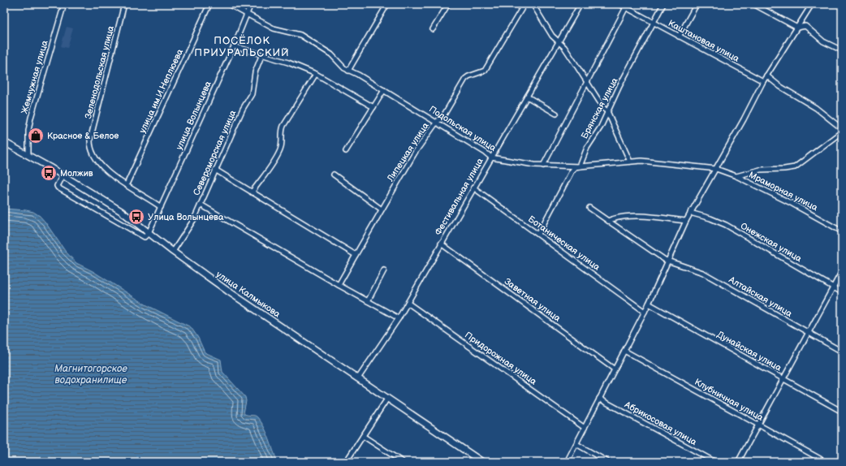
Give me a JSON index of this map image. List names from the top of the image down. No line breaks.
{"streets":{"main road":["улица Калмыкова"],"street":["Каштановая улица","Зеленодольская улица","Жемчужная улица","улица им.И.Неплюева","Брянская улица","улица Волынцева","Подольская улица","Липецкая улица","Североморская улица","Мраморная улица","Фестивальная улица","Онежская улица","Ботаническая улица","Алтайская улица","Заветная улица","Дунайская улица","Придорожная улица","Клубничная улица","Абрикосовая улица"]},"crossings":[["Каштановая улица","Брянская улица"],["Зеленодольская улица","улица им.И.Неплюева"],["Зеленодольская улица","улица Волынцева"],["Жемчужная улица","улица Калмыкова"],["Брянская улица","Подольская улица"],["Брянская улица","Ботаническая улица"],["улица Волынцева","Подольская улица"],["улица Волынцева","улица Калмыкова"],["Подольская улица","Липецкая улица"],["Подольская улица","Мраморная улица"],["Подольская улица","Фестивальная улица"],["Североморская улица","улица Калмыкова"],["Фестивальная улица","Ботаническая улица"],["Фестивальная улица","улица Калмыкова"],["Фестивальная улица","Заветная улица"],["Фестивальная улица","Придорожная улица"]],"districts":["ПОСЁЛОК ПРИУРАЛЬСКИЙ"],"water":["Магнитогорское водохранилище"],"places":{"shop":["Красное & Белое"],"bus stop":["Молжив","Улица Волынцева"]}}
